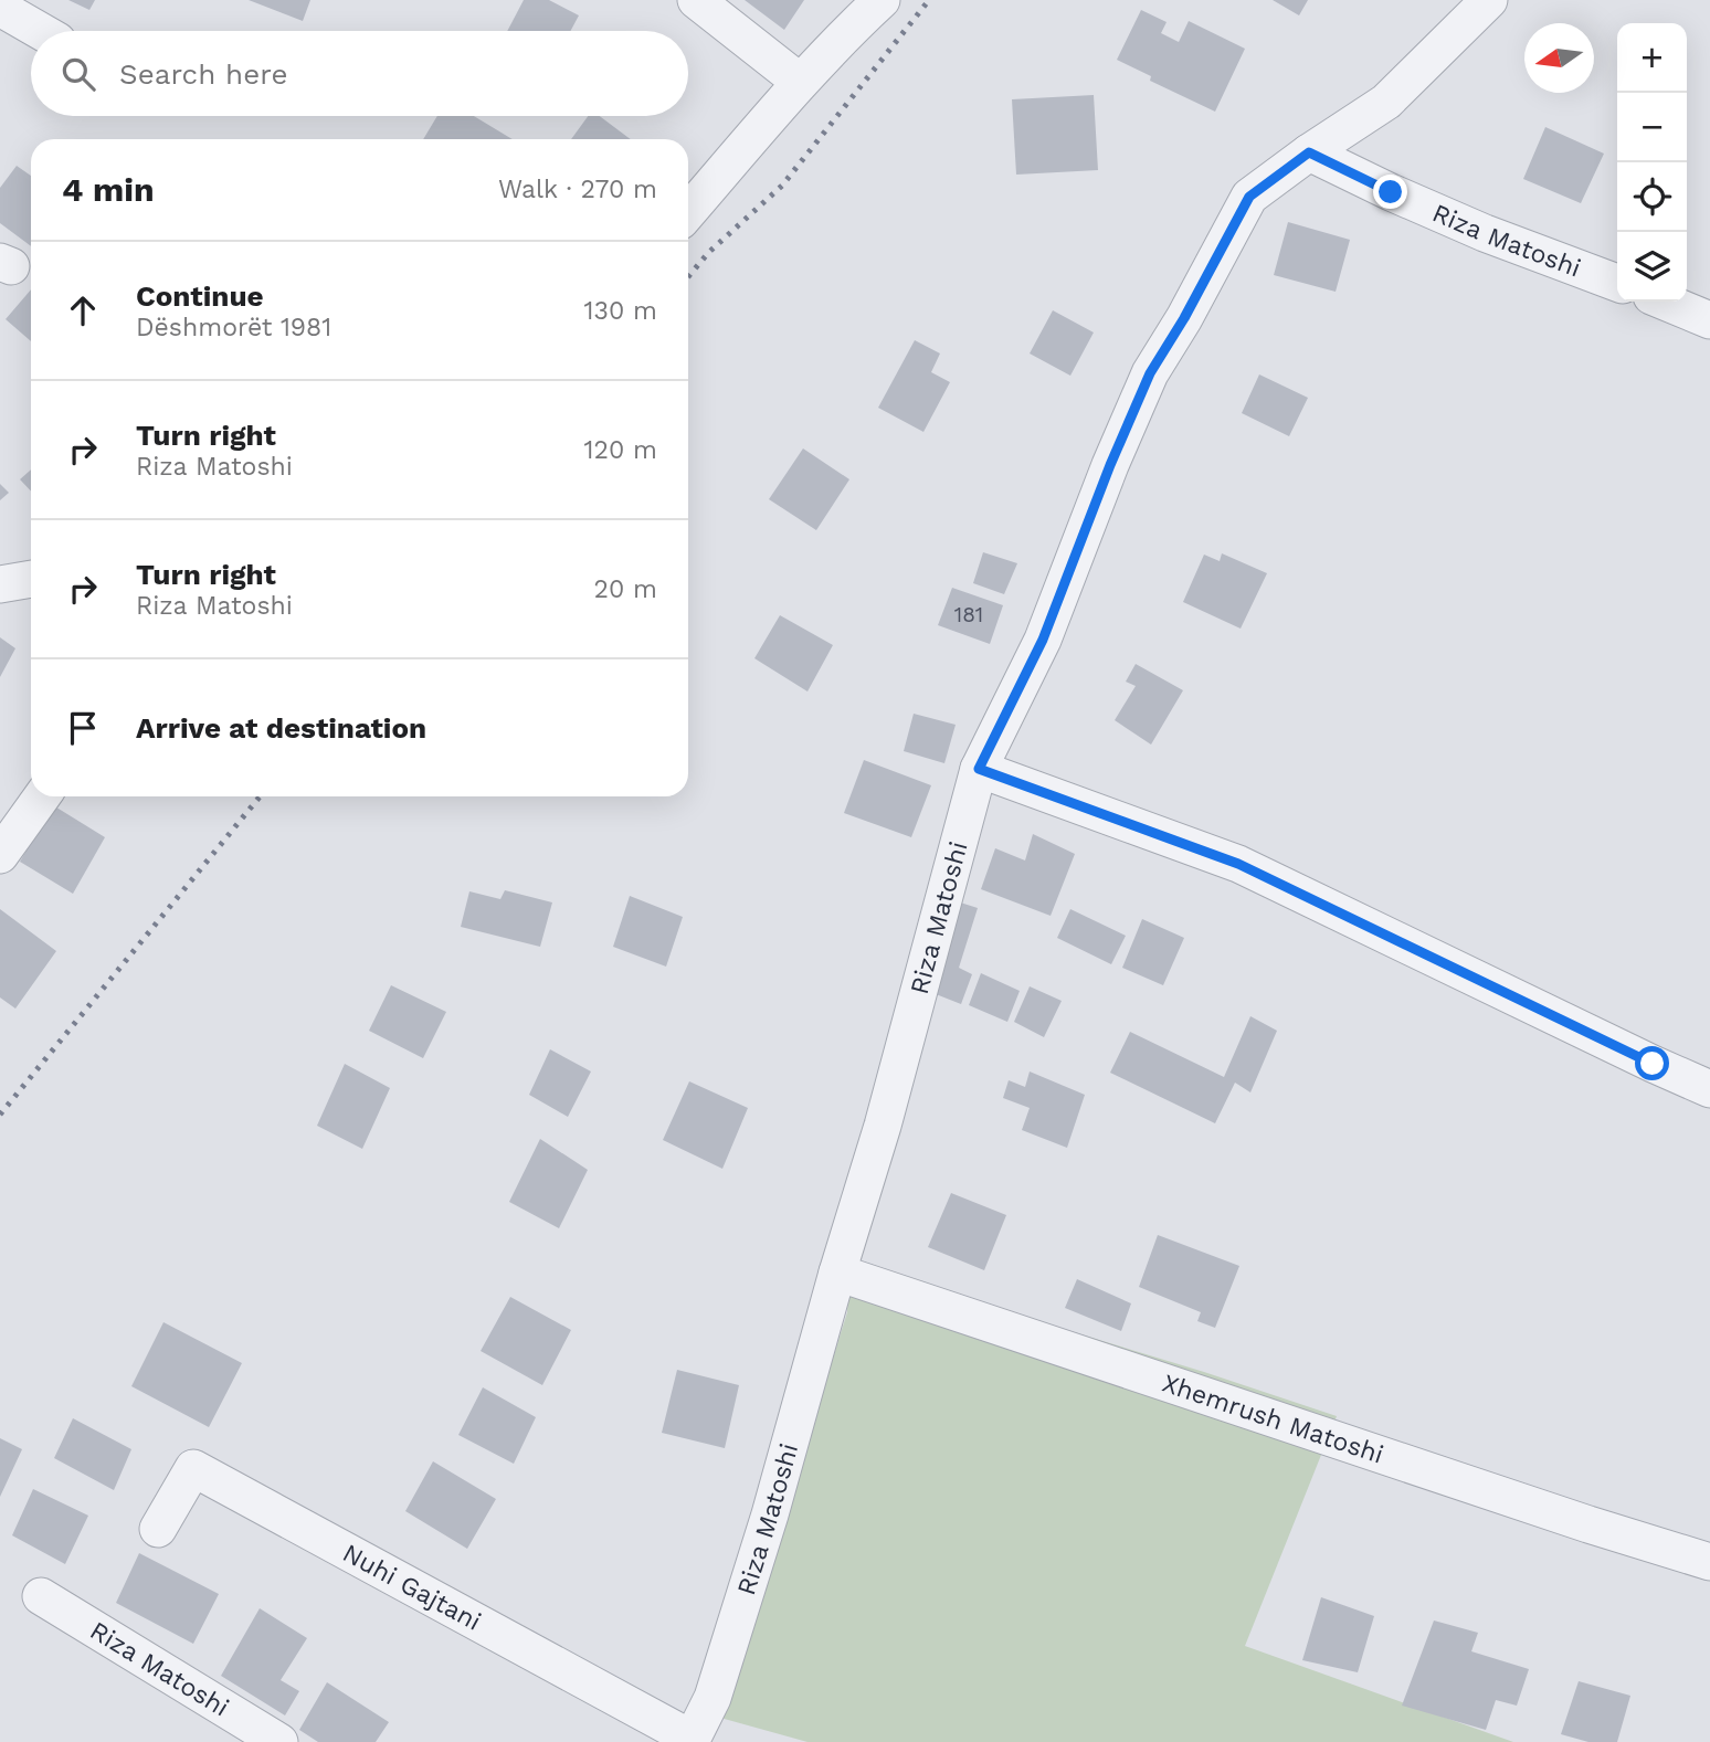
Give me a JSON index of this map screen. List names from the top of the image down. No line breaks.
{"streets":{"street":["Riza Matoshi","Xhemrush Matoshi","Nuhi Gajtani"]},"crossings":[["Riza Matoshi","Xhemrush Matoshi"],["Riza Matoshi","Nuhi Gajtani"]],"house_numbers":["181"],"north":"left","page":{"map_buttons":["+","−"],"search":"Search here","heading":["4 min","Walk · 270 m"],"list":[["Continue","Dëshmorët 1981","130 m"],["Turn right","Riza Matoshi","120 m"],["Turn right","Riza Matoshi","20 m"],"Arrive at destination"]}}
